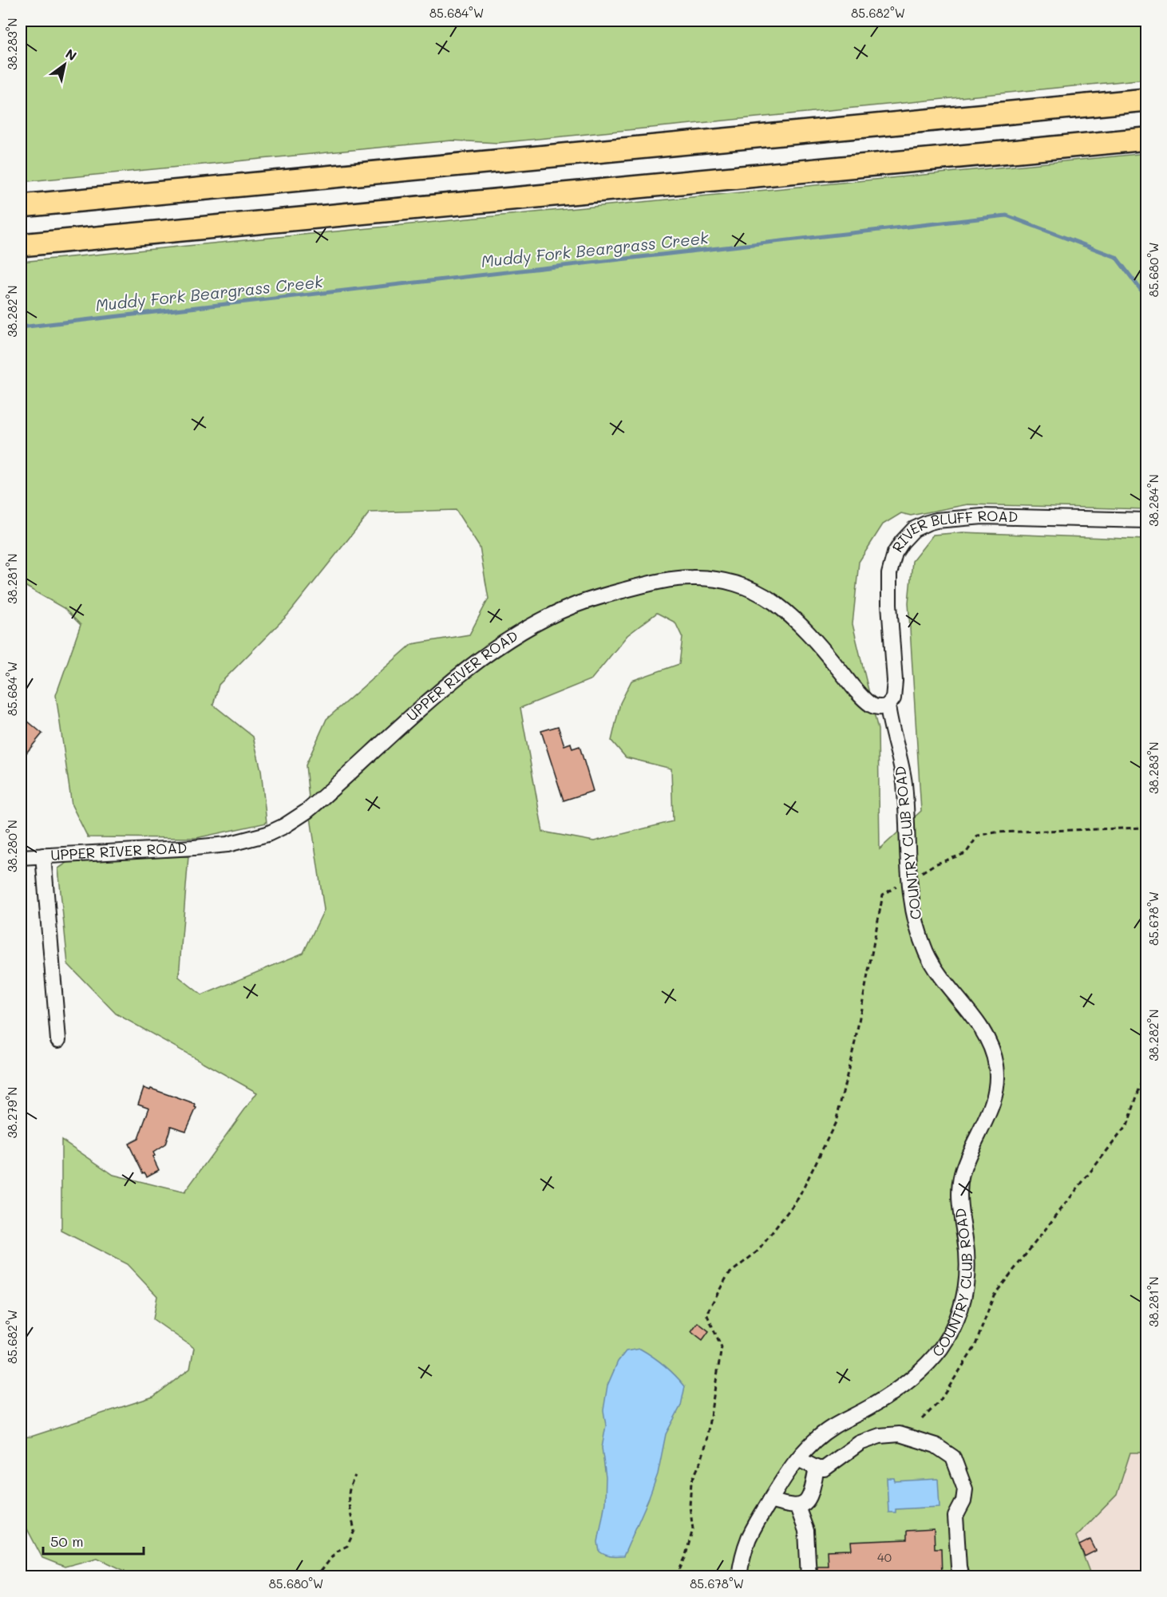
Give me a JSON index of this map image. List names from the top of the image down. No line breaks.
{"streets":{"street":["RIVER BLUFF ROAD","UPPER RIVER ROAD","COUNTRY CLUB ROAD"]},"crossings":[["RIVER BLUFF ROAD","UPPER RIVER ROAD"],["RIVER BLUFF ROAD","COUNTRY CLUB ROAD"],["UPPER RIVER ROAD","COUNTRY CLUB ROAD"]],"water":["Muddy Fork Beargrass Creek"],"house_numbers":["40"],"scale_bar":"50 m","north":"top right","coordinates":["85.684°W","85.682°W","38.283°N","85.680°W","38.282°N","38.284°N","38.281°N","38.280°N","85.678°W","38.279°N"]}
